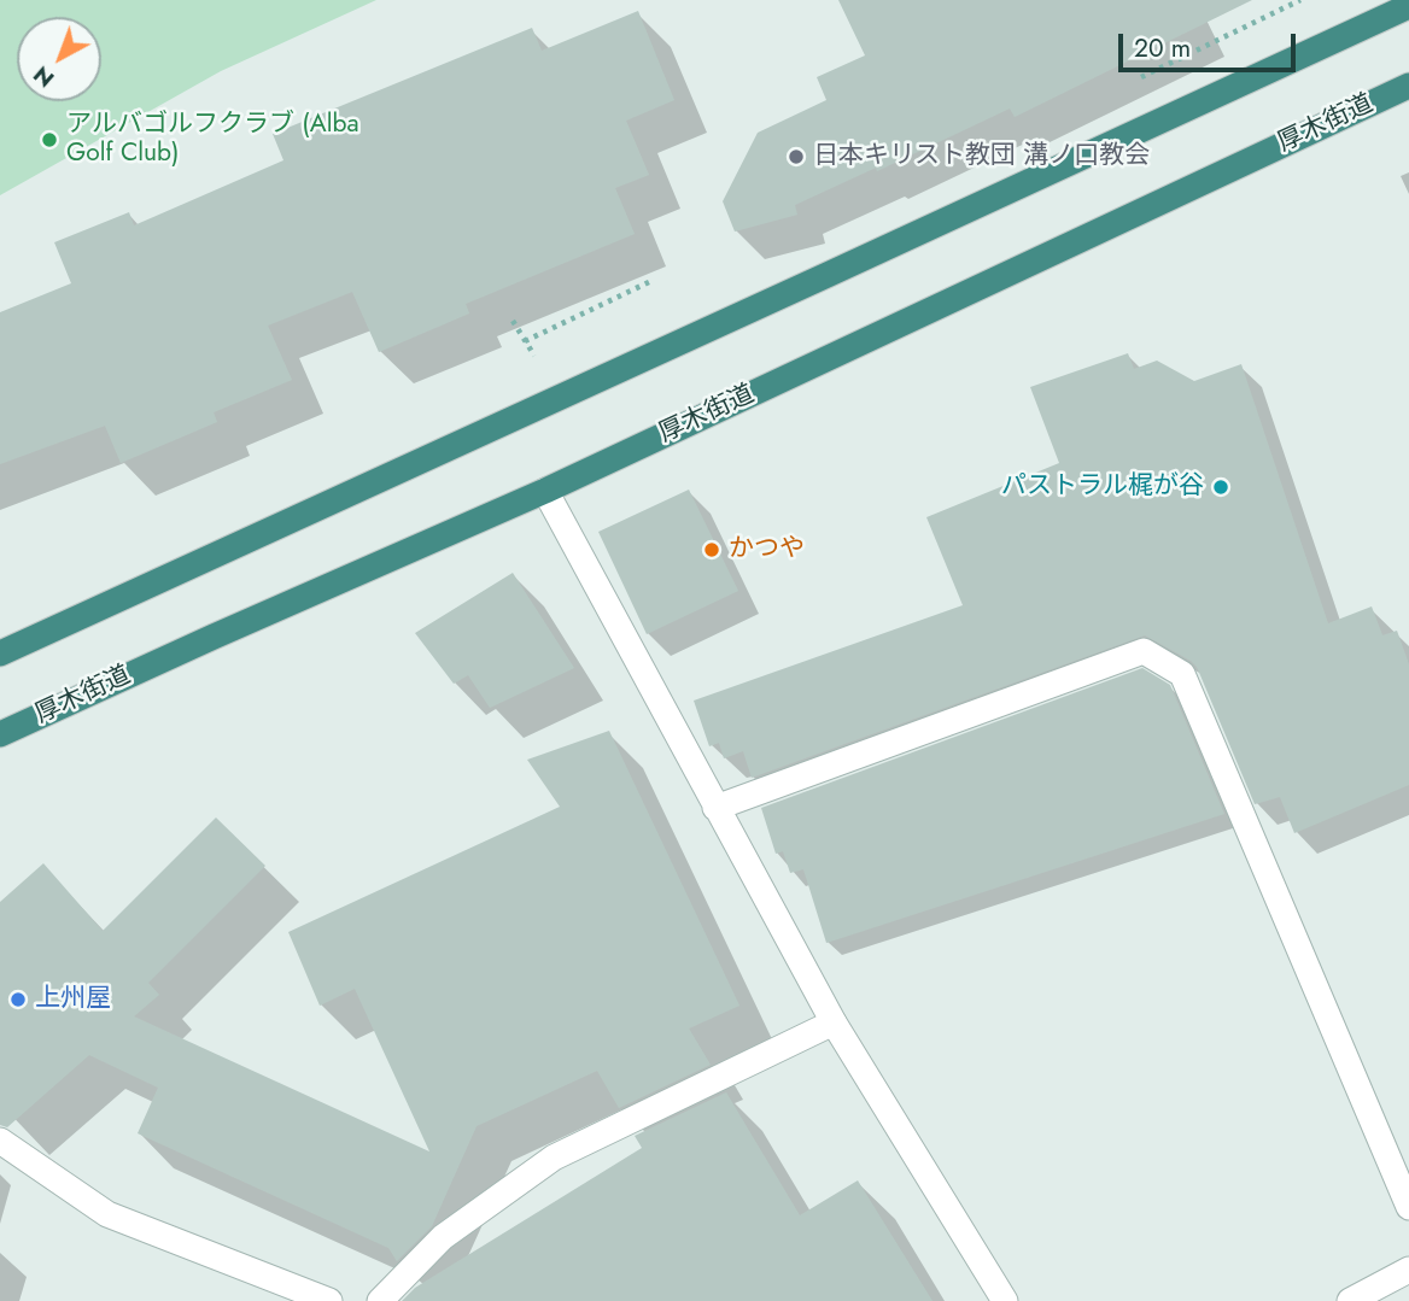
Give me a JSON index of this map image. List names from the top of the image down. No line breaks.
{"streets":{"highway":["厚木街道"]},"places":["アルバゴルフクラブ (Alba Golf Club)","日本キリスト教団 溝ノ口教会","パストラル梶が谷","かつや","上州屋"],"scale_bar":"20 m","north":"bottom left"}
